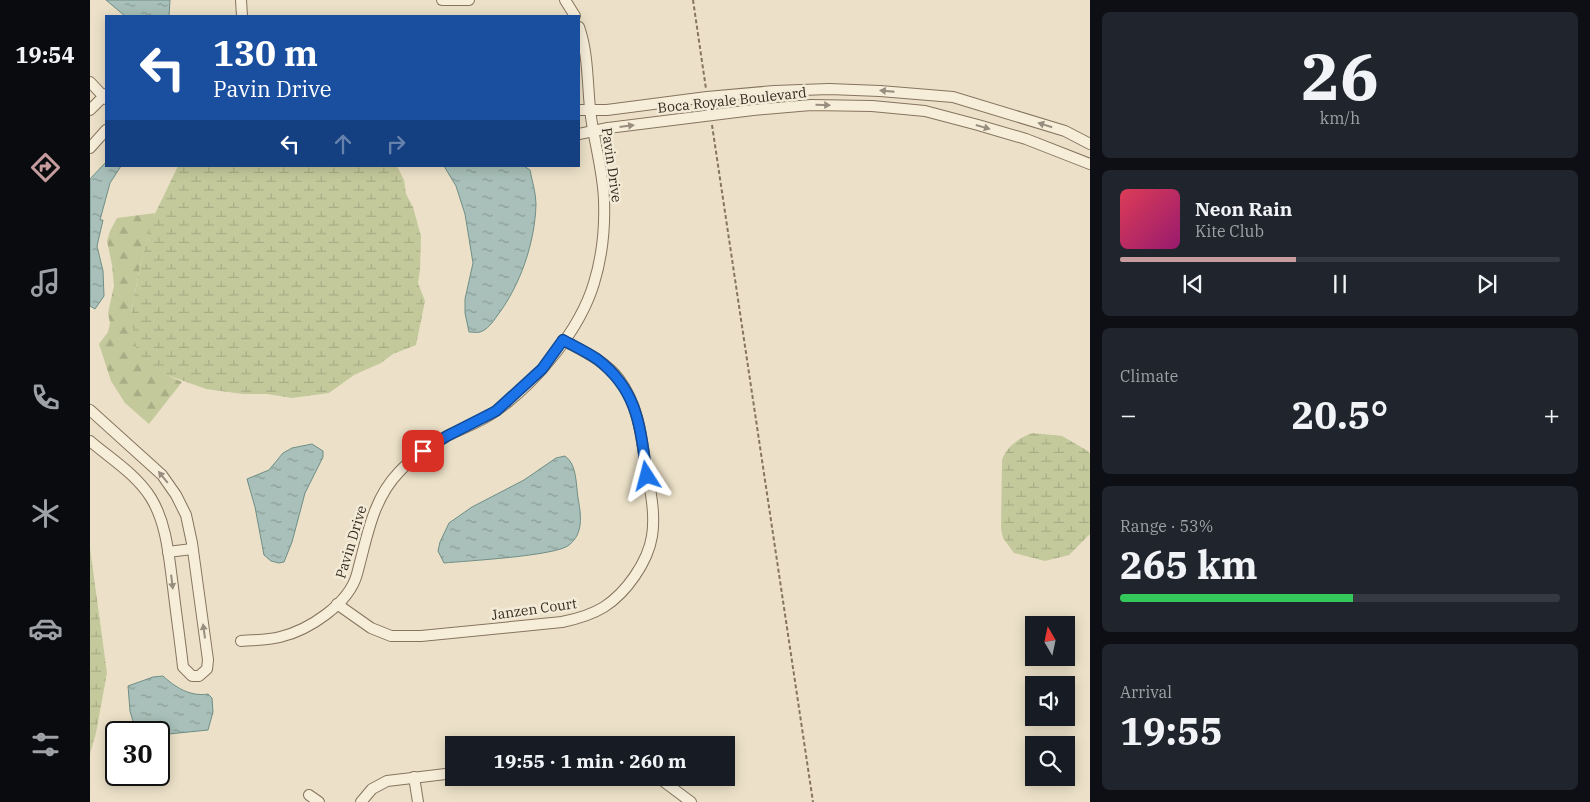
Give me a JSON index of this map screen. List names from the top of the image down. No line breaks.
{"streets":{"street":["Boca Royale Boulevard","Pavin Drive","Janzen Court"]},"crossings":[["Boca Royale Boulevard","Pavin Drive"],["Pavin Drive","Janzen Court"]],"north":"top","page":{"tabs":"19:54","tile":[["26","km/h"],"Climate",["Range · 53%","265 km"],["Arrival","19:55"]],"turn":["130 m","Pavin Drive"],"song":["Neon Rain","Kite Club"],"heat":["−","20.5°","+"],"limit":"30","trip":"19:55 · 1 min · 260 m"}}
